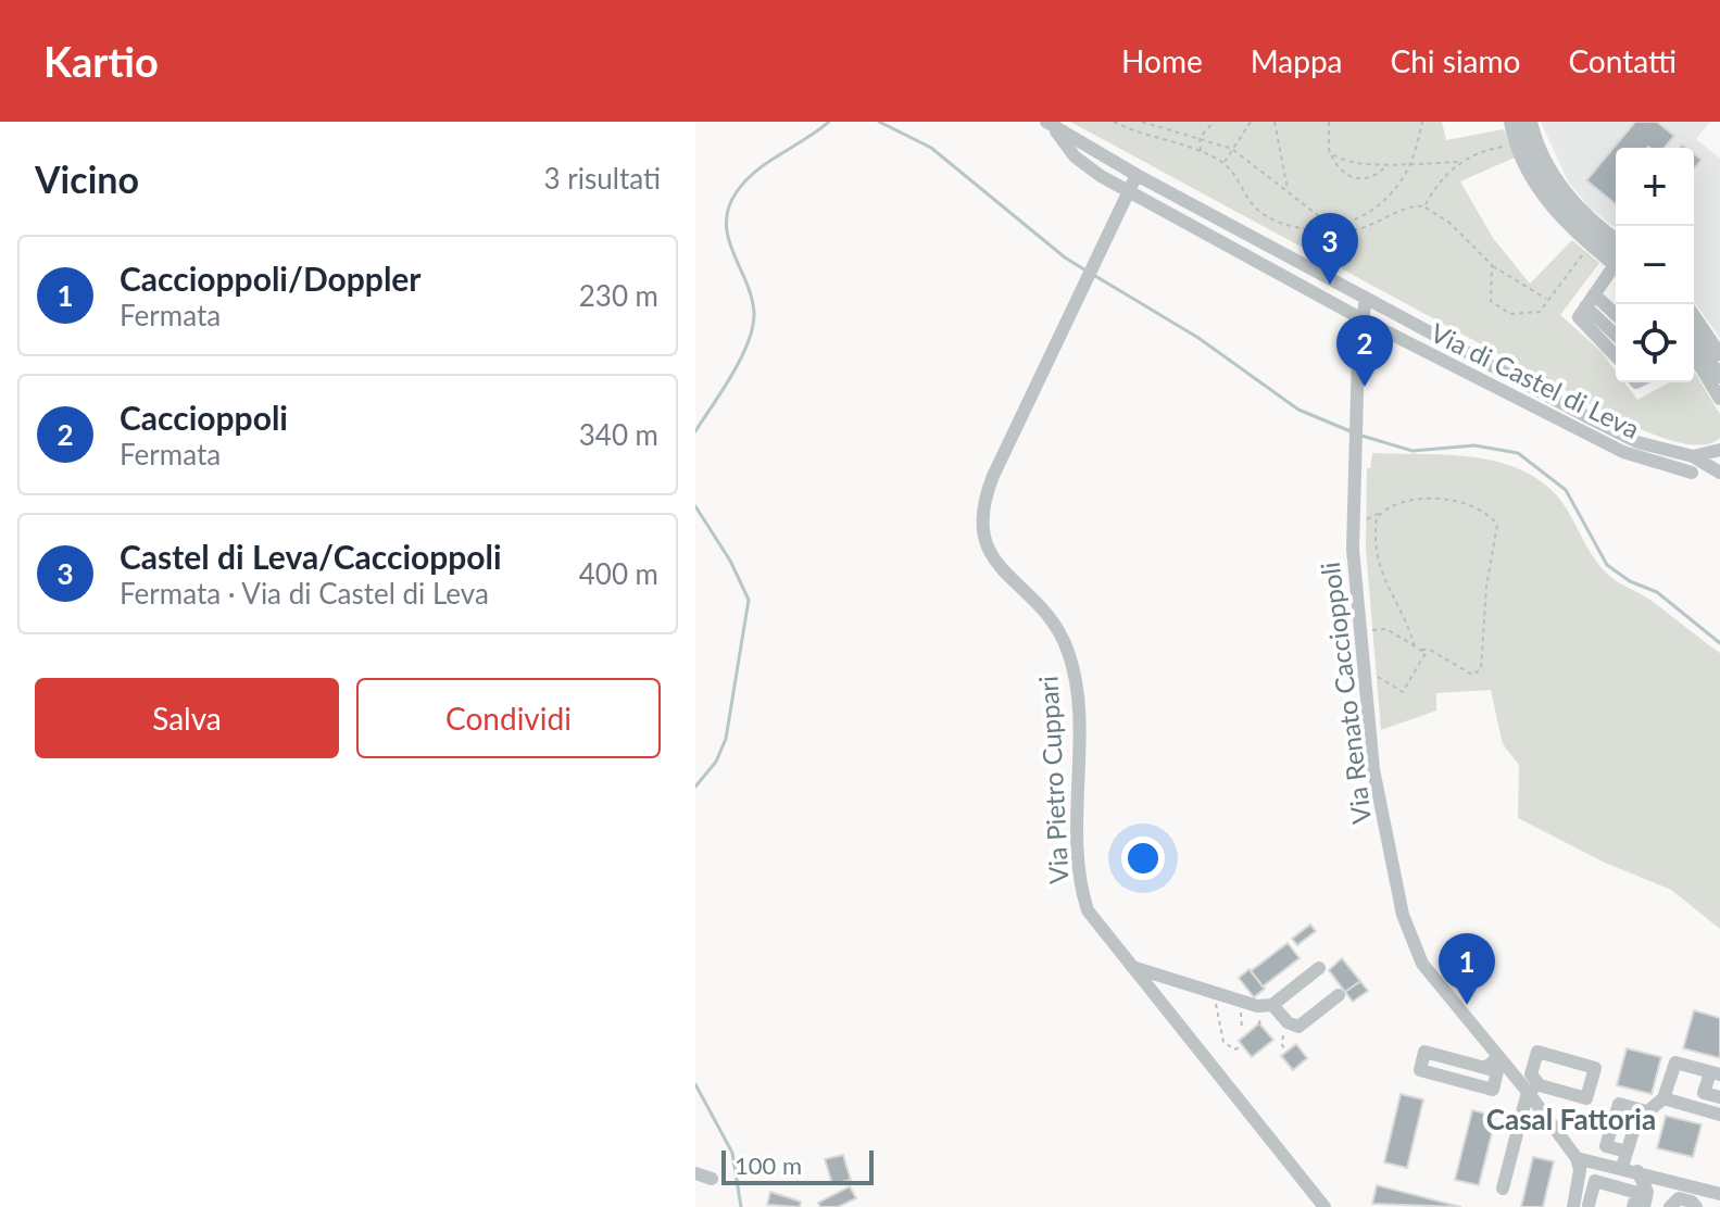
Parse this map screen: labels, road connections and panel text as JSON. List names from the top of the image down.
{
  "streets": {
    "street": ["Via di Castel di Leva", "Via Renato Caccioppoli", "Via Pietro Cuppari"]
  },
  "crossings": [
    ["Via di Castel di Leva", "Via Renato Caccioppoli"],
    ["Via di Castel di Leva", "Via Pietro Cuppari"]
  ],
  "districts": ["Casal Fattoria"],
  "scale_bar": "100 m",
  "page": {
    "header": "Kartio",
    "nav": [
      "Home",
      "Mappa",
      "Chi siamo",
      "Contatti"
    ],
    "heading": ["Vicino", "3 risultati"],
    "map_buttons": ["+", "−"],
    "pins": ["3", "2", "1"],
    "list": [
      {
        "mark": "1",
        "name": "Caccioppoli/Doppler",
        "note": "Fermata",
        "value": "230 m"
      },
      {
        "mark": "2",
        "name": "Caccioppoli",
        "note": "Fermata",
        "value": "340 m"
      },
      {
        "mark": "3",
        "name": "Castel di Leva/Caccioppoli",
        "note": "Fermata · Via di Castel di Leva",
        "value": "400 m"
      }
    ],
    "buttons": ["Salva", "Condividi"],
    "scale": "100 m"
  }
}
